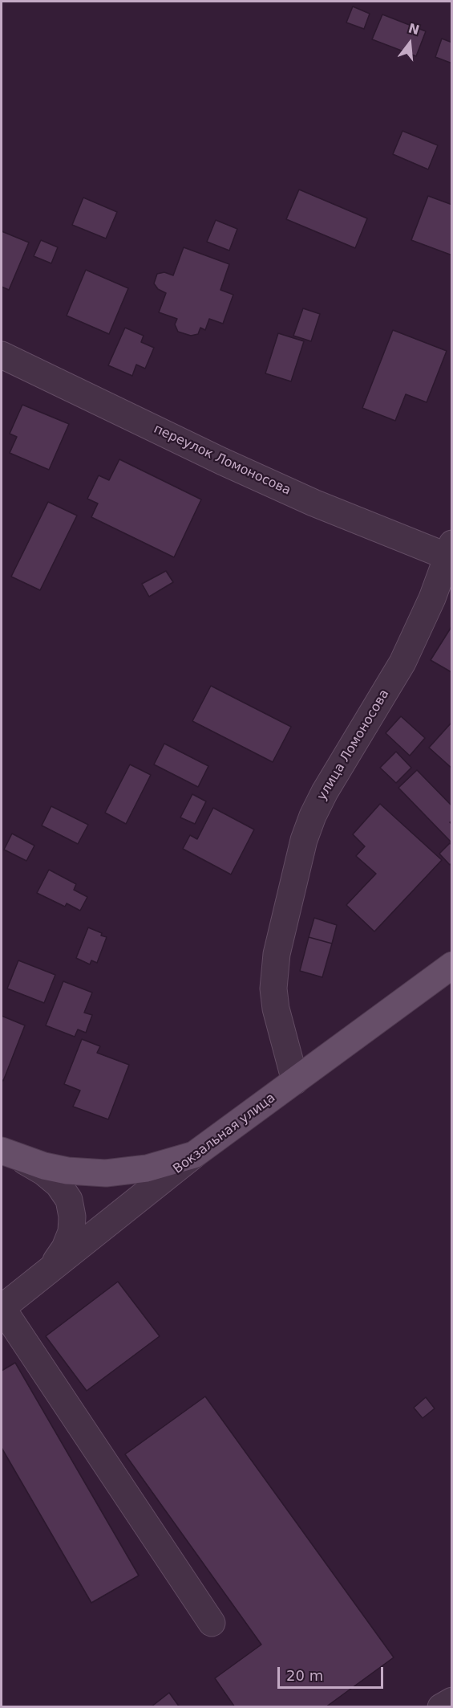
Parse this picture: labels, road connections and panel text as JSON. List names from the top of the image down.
{
  "streets": {
    "main road": ["Вокзальная улица"],
    "street": ["переулок Ломоносова", "улица Ломоносова"]
  },
  "crossings": [
    ["переулок Ломоносова", "улица Ломоносова"],
    ["улица Ломоносова", "Вокзальная улица"]
  ],
  "scale_bar": "20 m",
  "north": "top"
}
